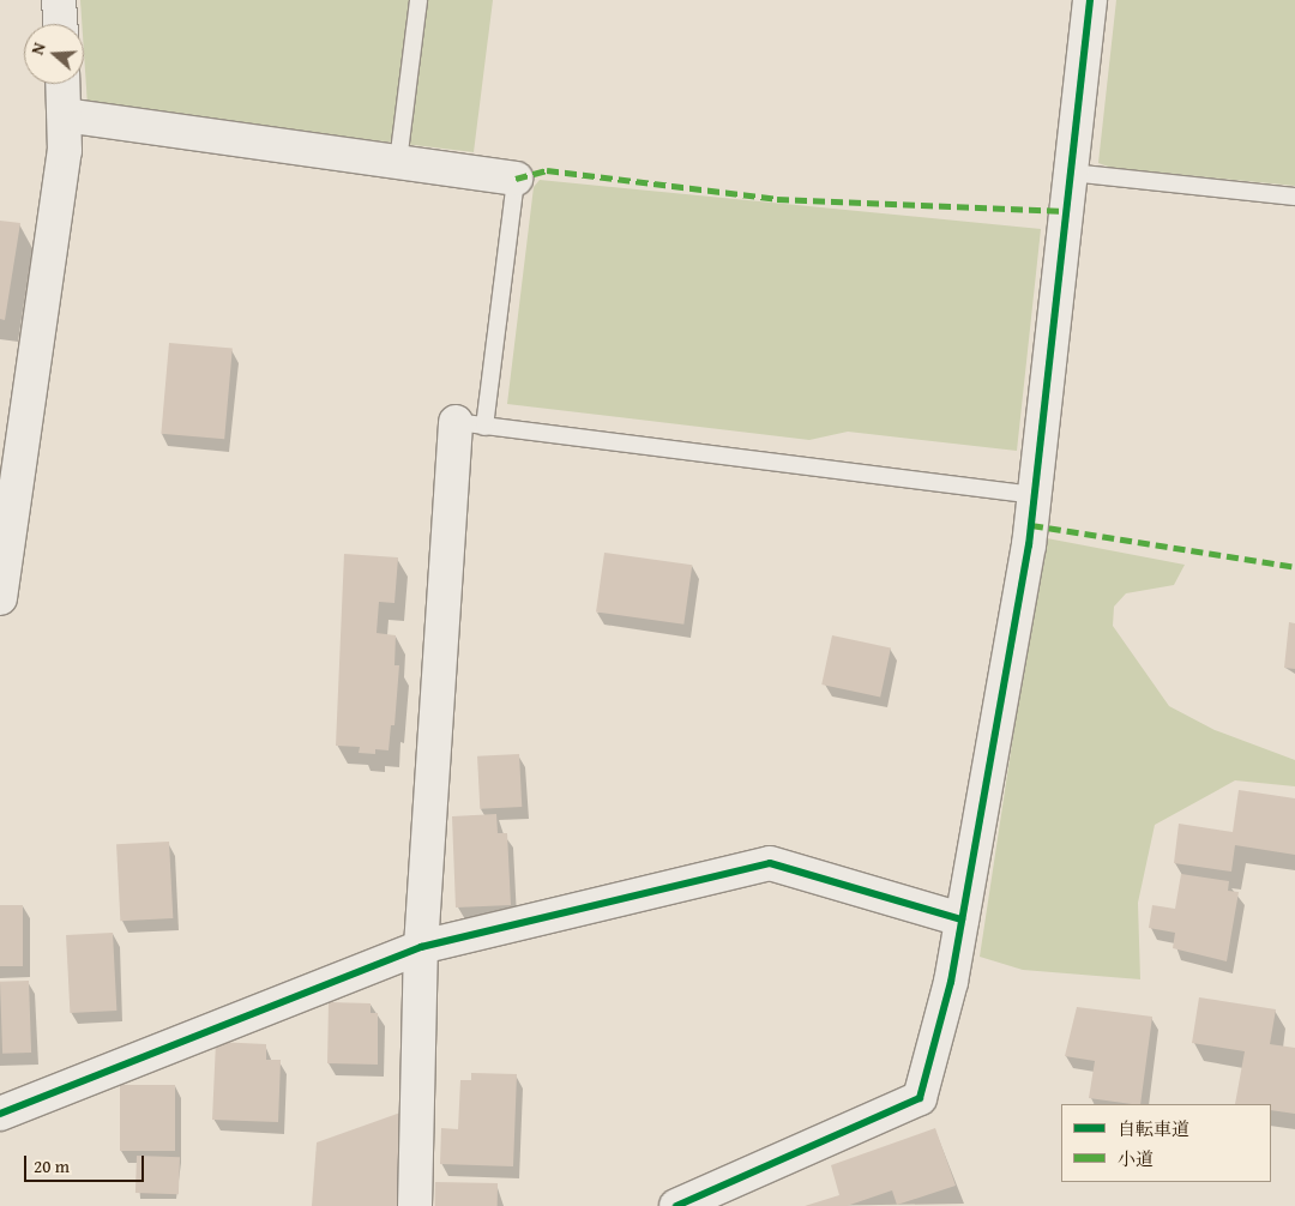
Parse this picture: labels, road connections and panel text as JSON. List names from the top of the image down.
{
  "legend": ["自転車道", "小道"],
  "scale_bar": "20 m",
  "north": "left"
}
